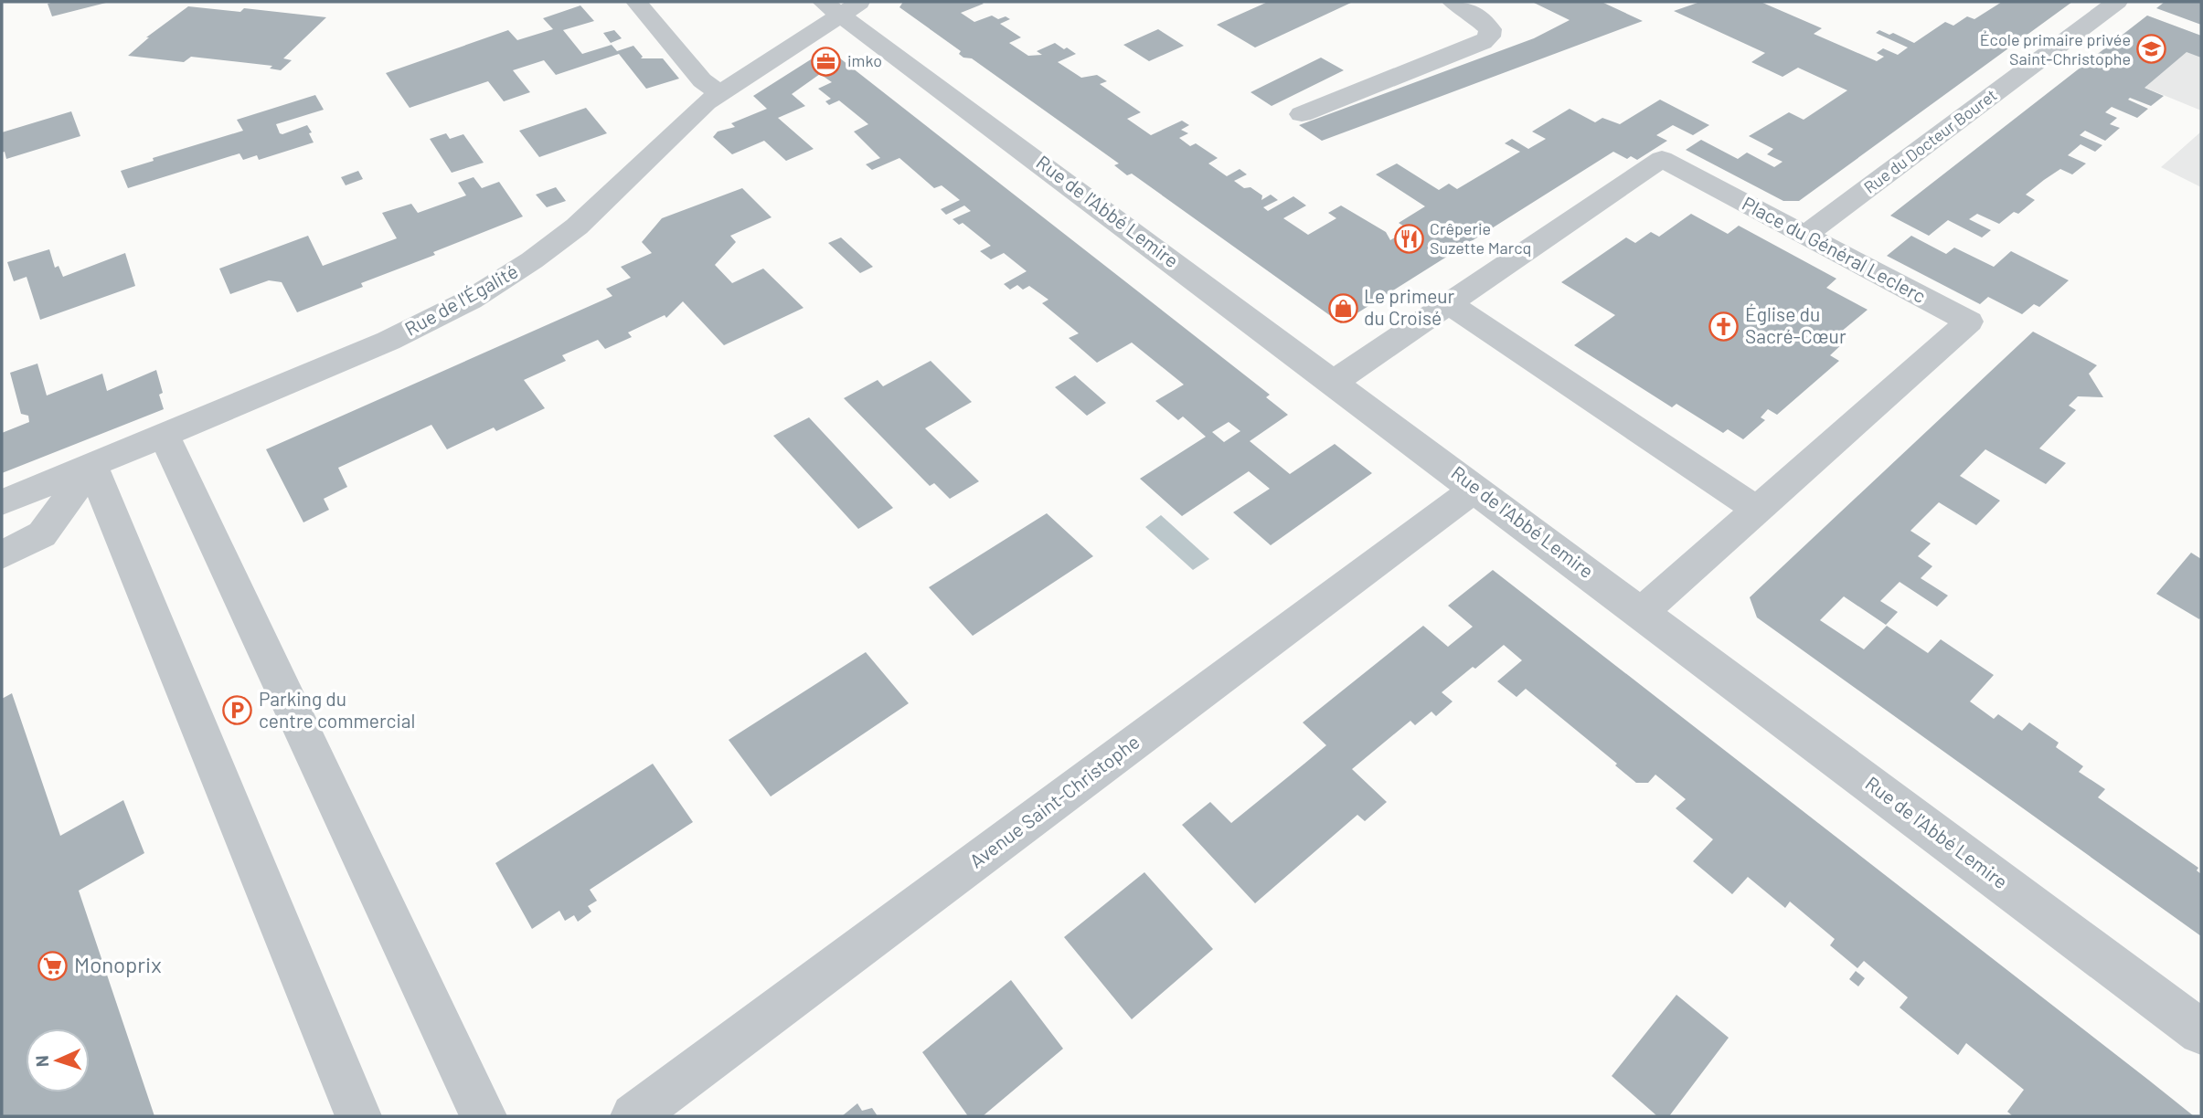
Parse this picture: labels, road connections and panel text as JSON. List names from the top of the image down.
{
  "streets": {
    "street": [
      "Rue du Docteur Bouret",
      "Rue de l'Abbé Lemire",
      "Place du Général Leclerc",
      "Rue de l'Égalité",
      "Avenue Saint-Christophe"
    ]
  },
  "crossings": [
    ["Rue du Docteur Bouret", "Place du Général Leclerc"],
    ["Rue de l'Abbé Lemire", "Place du Général Leclerc"],
    ["Rue de l'Abbé Lemire", "Rue de l'Égalité"],
    ["Rue de l'Abbé Lemire", "Avenue Saint-Christophe"]
  ],
  "places": {
    "school or university": ["École primaire privée Saint-Christophe"],
    "office": ["imko"],
    "restaurant": ["Crêperie Suzette Marcq"],
    "shop": ["Le primeur du Croisé"],
    "church": ["Église du Sacré-Cœur"],
    "parking": ["Parking du centre commercial"],
    "supermarket": ["Monoprix"]
  },
  "north": "left"
}
